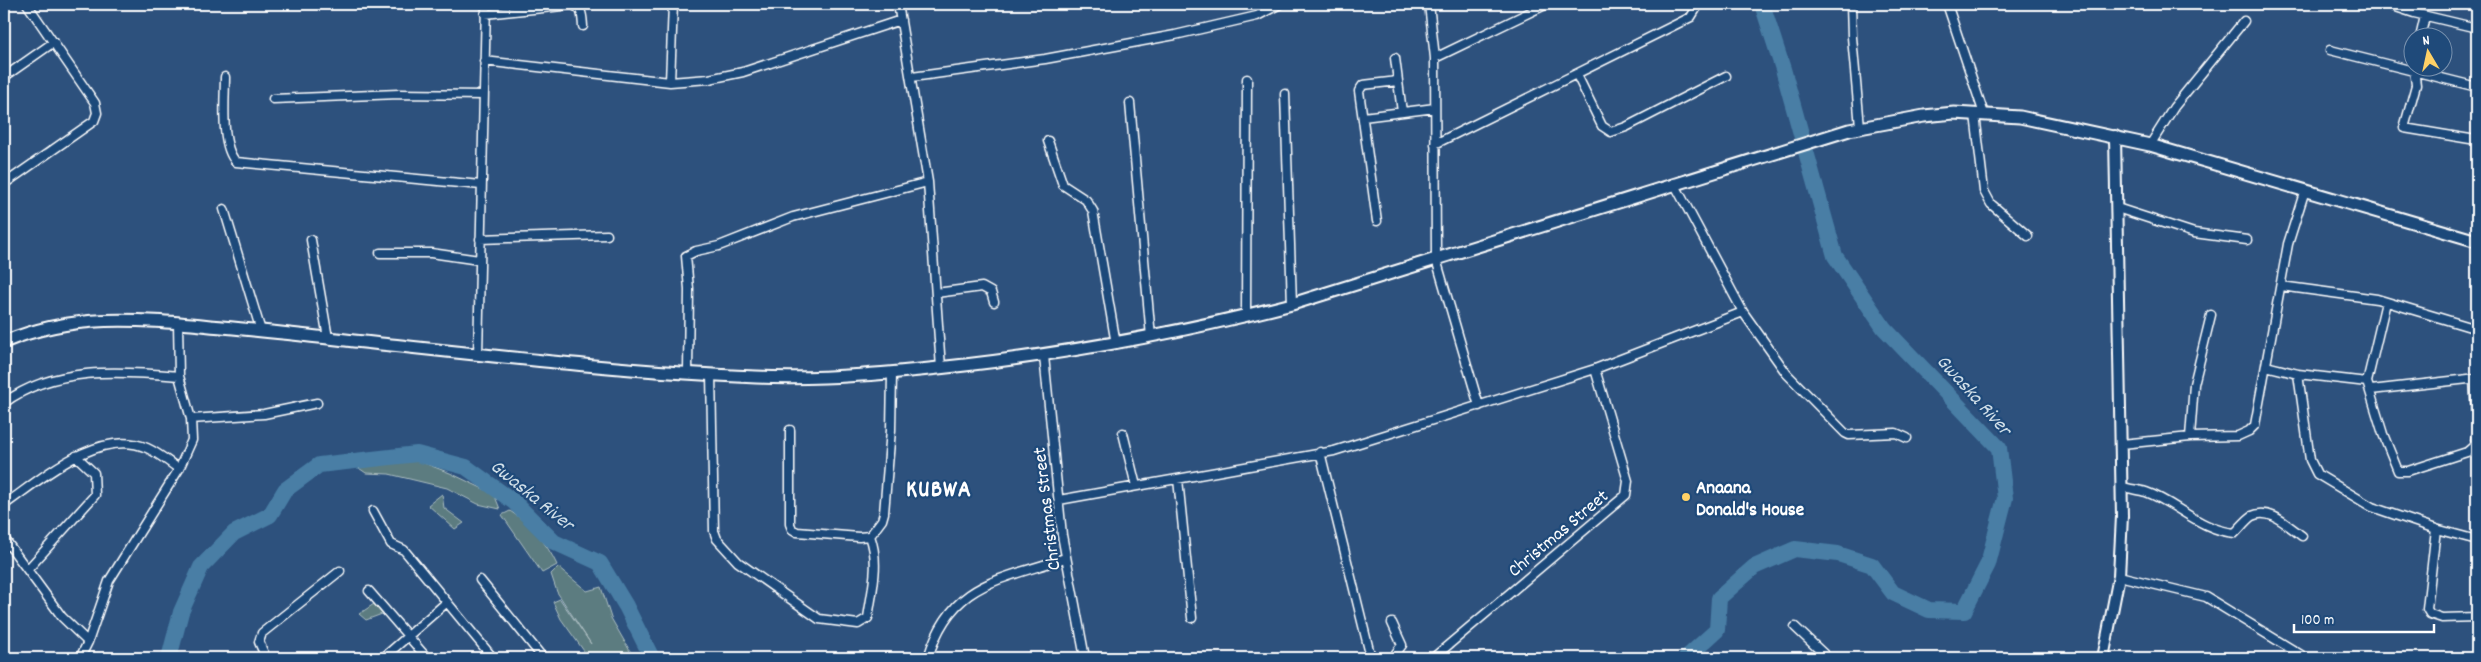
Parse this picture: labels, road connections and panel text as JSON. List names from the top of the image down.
{
  "streets": {
    "street": ["Christmas Street"]
  },
  "districts": ["KUBWA"],
  "water": ["Gwaska River"],
  "places": ["Anaana Donald's House"],
  "scale_bar": "100 m",
  "north": "top"
}
